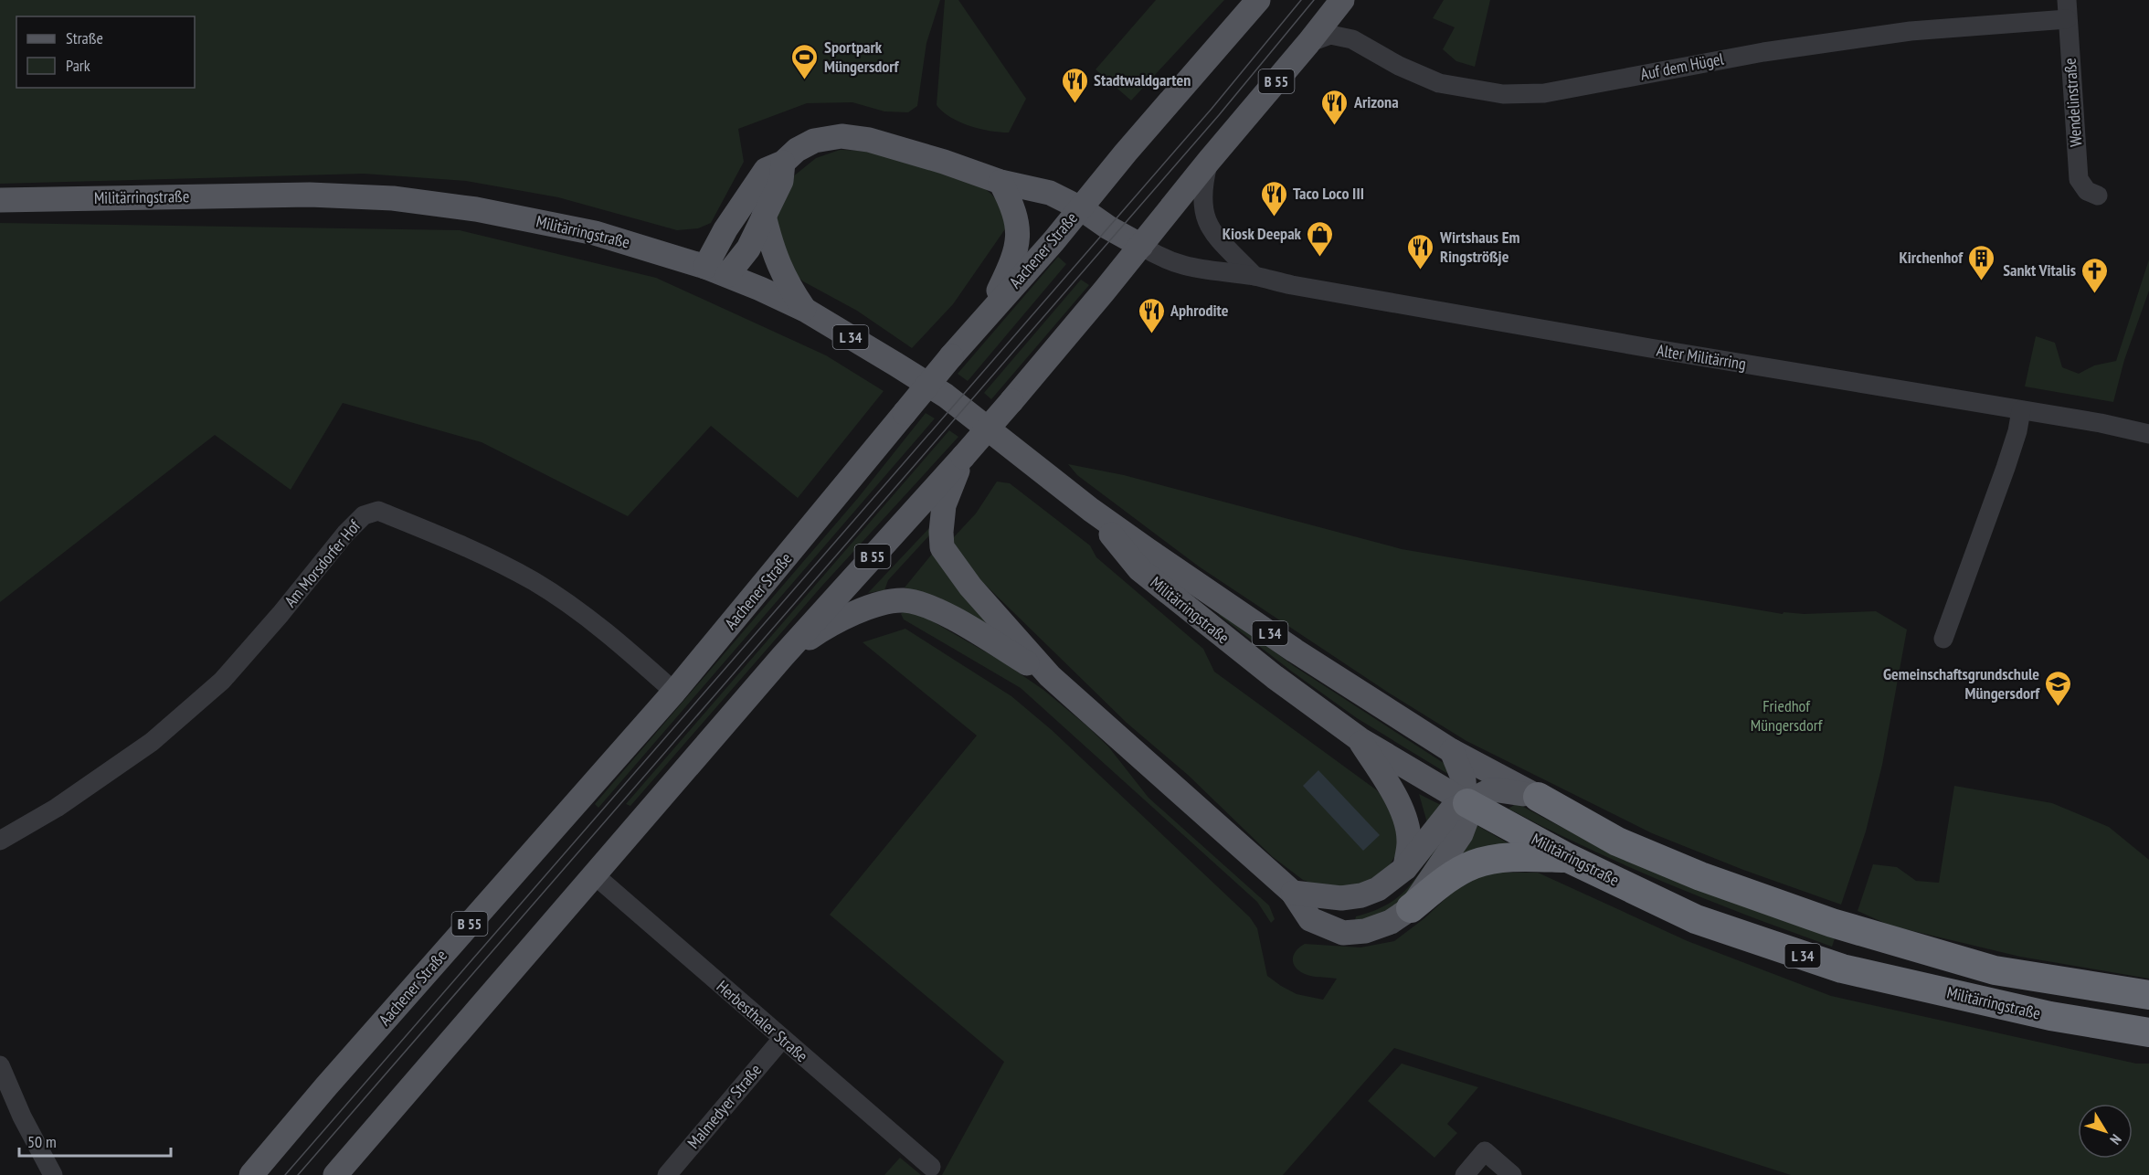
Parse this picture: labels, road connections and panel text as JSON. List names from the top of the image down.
{
  "streets": {
    "highway": ["Militärringstraße", "L 34"],
    "main road": ["B 55", "Aachener Straße"],
    "street": [
      "Auf dem Hügel",
      "Wendelinstraße",
      "Alter Militärring",
      "Am Morsdorfer Hof",
      "Herbesthaler Straße",
      "Malmedyer Straße"
    ]
  },
  "crossings": [
    ["Auf dem Hügel", "B 55"],
    ["Auf dem Hügel", "Wendelinstraße"],
    ["B 55", "Aachener Straße"],
    ["B 55", "Alter Militärring"],
    ["B 55", "Herbesthaler Straße"],
    ["Aachener Straße", "Am Morsdorfer Hof"],
    ["Herbesthaler Straße", "Malmedyer Straße"]
  ],
  "parks": ["Friedhof Müngersdorf"],
  "places": {
    "sports": ["Sportpark Müngersdorf"],
    "restaurant": [
      "Stadtwaldgarten",
      "Arizona",
      "Taco Loco III",
      "Wirtshaus Em Ringströßje",
      "Aphrodite"
    ],
    "shop": ["Kiosk Deepak"],
    "building": ["Kirchenhof"],
    "church": ["Sankt Vitalis"],
    "school or university": ["Gemeinschaftsgrundschule Müngersdorf"]
  },
  "legend": ["Straße", "Park"],
  "scale_bar": "50 m",
  "north": "bottom right"
}
